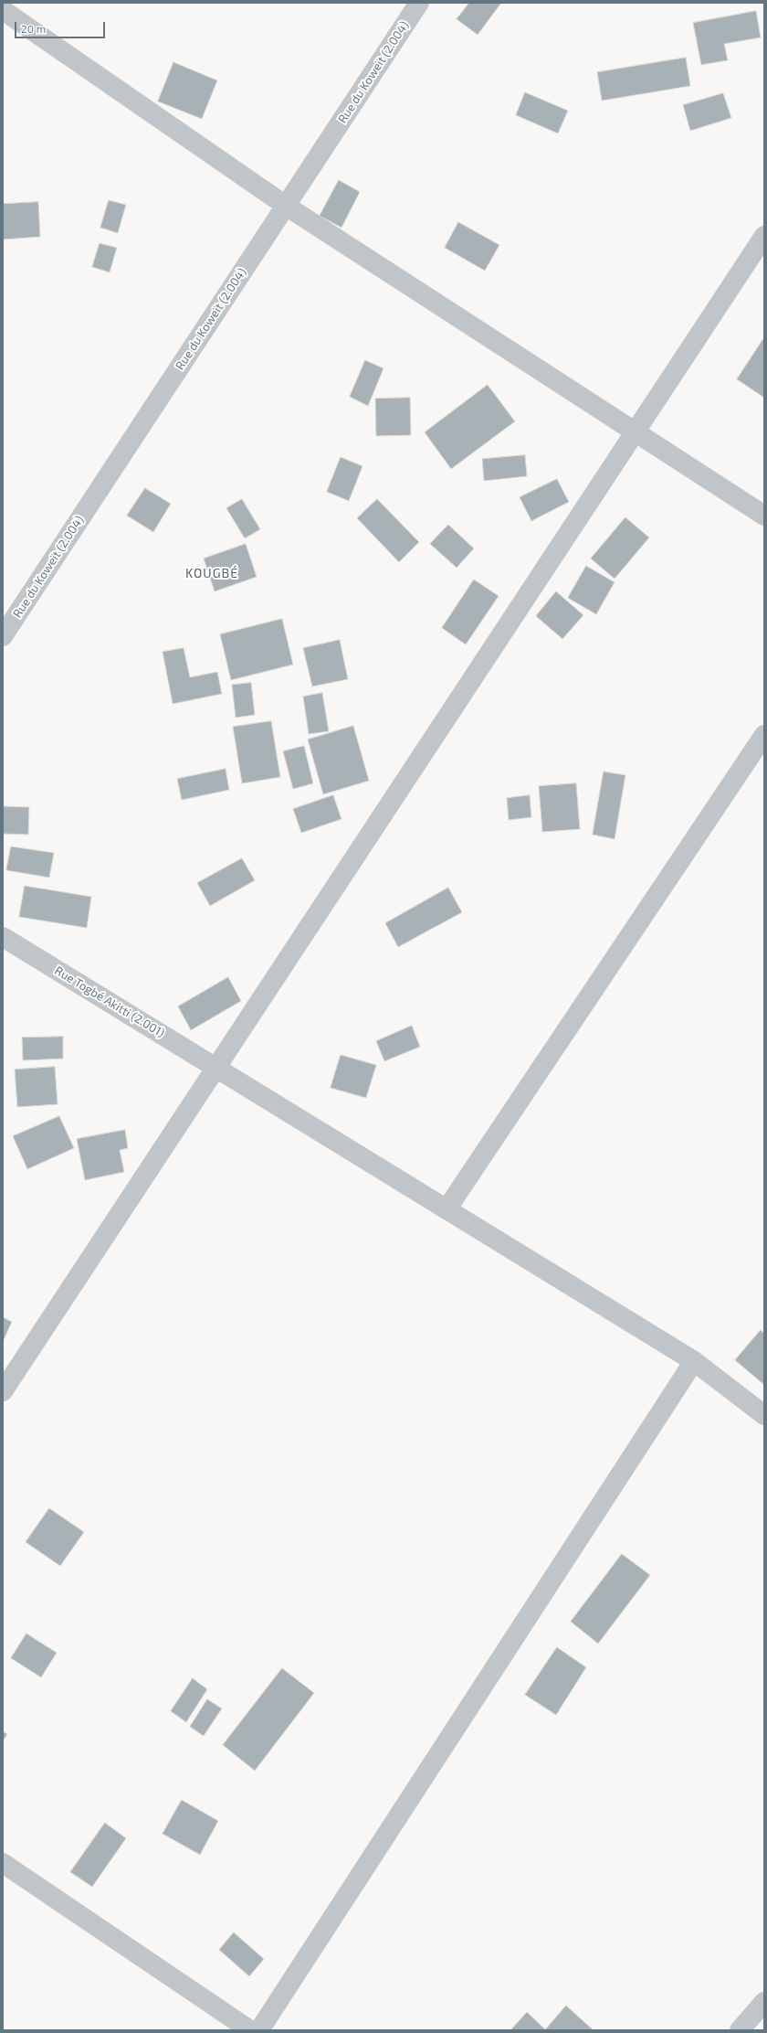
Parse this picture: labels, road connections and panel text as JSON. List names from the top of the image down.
{
  "streets": {
    "street": ["Rue du Koweït (2.004)", "Rue Togbé Akitti (2.001)"]
  },
  "districts": ["KOUGBÉ"],
  "scale_bar": "20 m"
}
